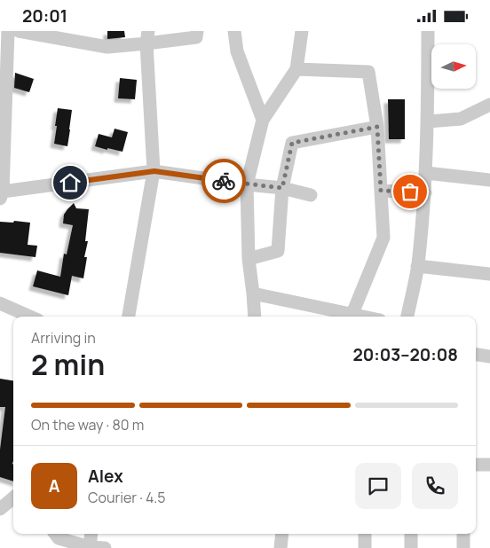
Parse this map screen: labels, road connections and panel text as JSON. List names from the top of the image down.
{
  "north": "right",
  "page": {
    "status": "20:01",
    "heading": ["2 min", "Arriving in", "20:03–20:08"],
    "panel": ["Alex", "Courier · 4.5"],
    "bar": "On the way · 80 m",
    "round": "A"
  }
}
